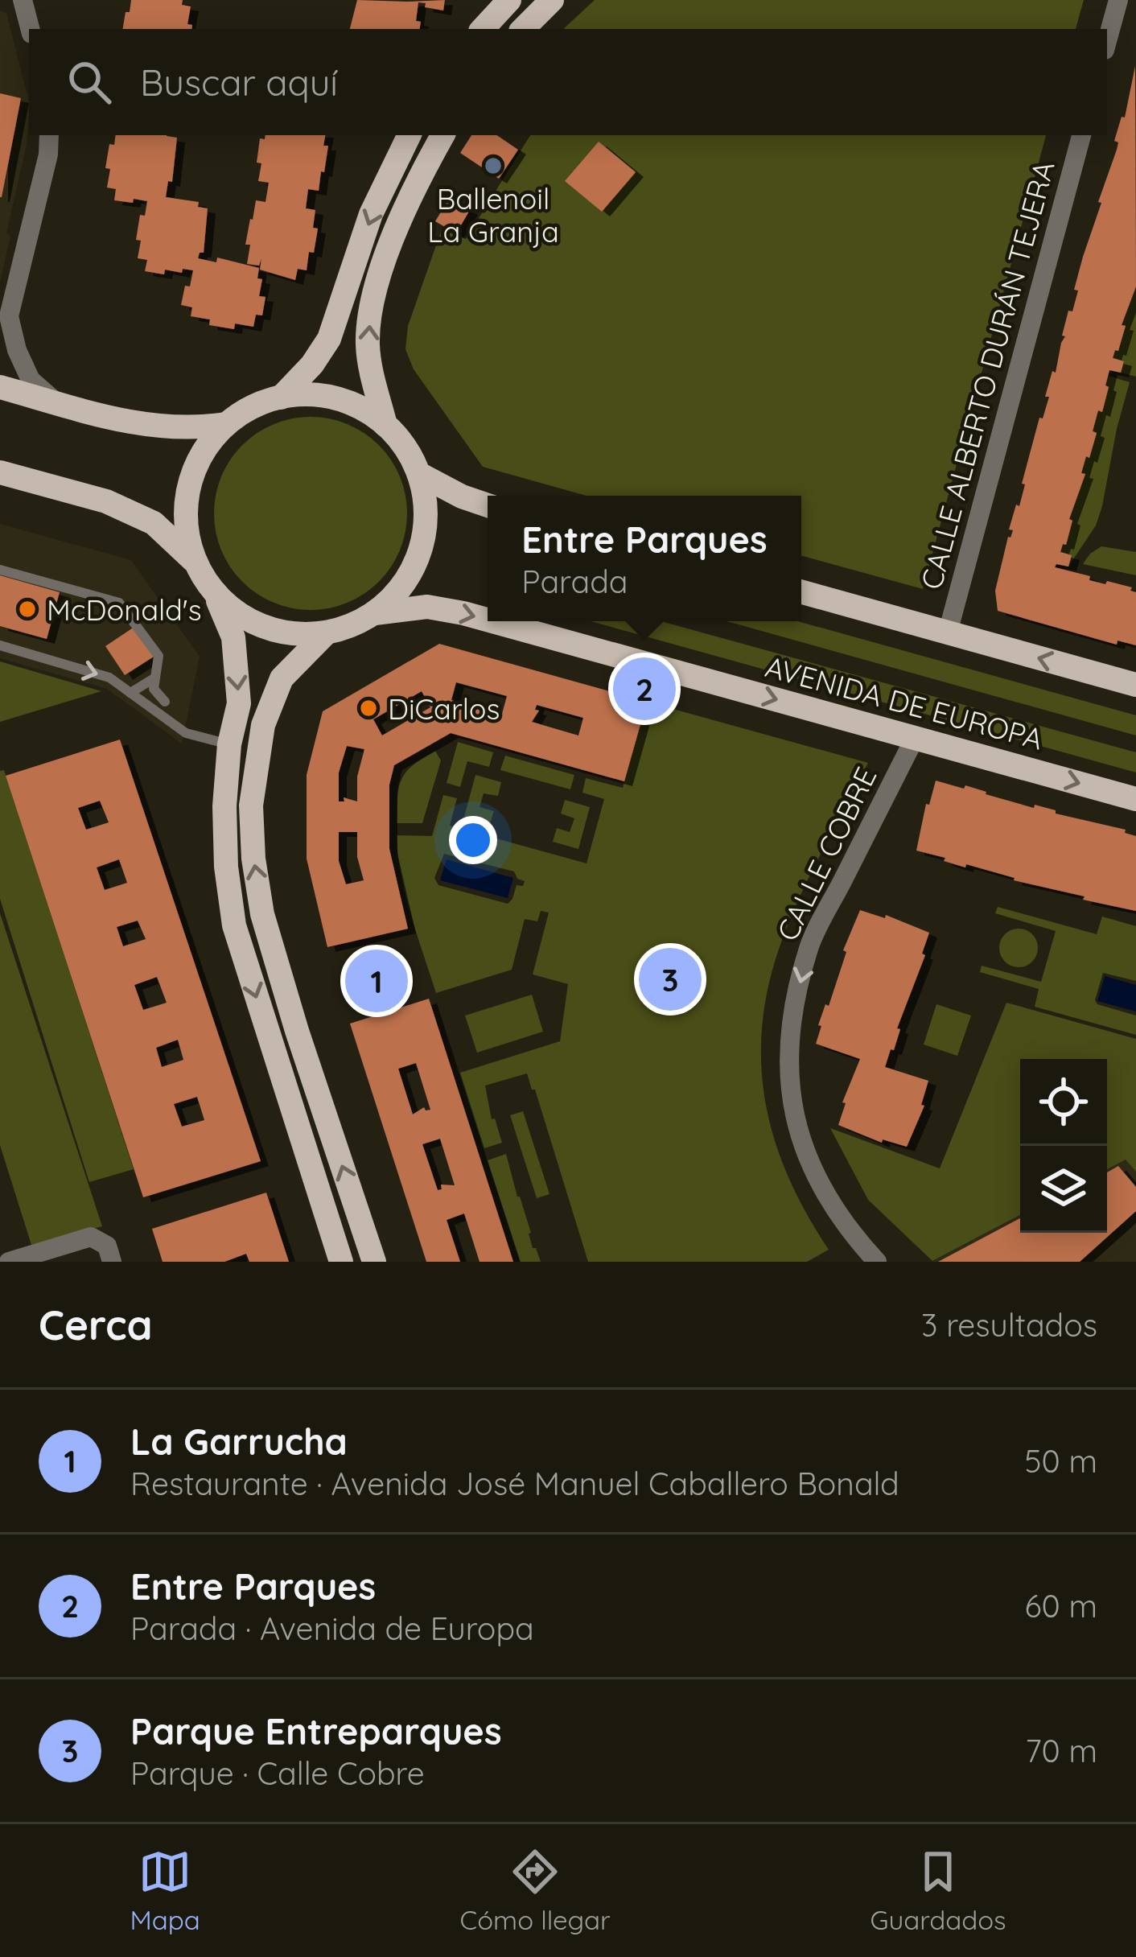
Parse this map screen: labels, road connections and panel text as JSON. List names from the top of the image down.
{
  "streets": {
    "main road": ["AVENIDA DE EUROPA"],
    "street": ["CALLE ALBERTO DURÁN TEJERA", "CALLE COBRE"]
  },
  "crossings": [
    ["AVENIDA DE EUROPA", "CALLE COBRE"]
  ],
  "one_way": ["CALLE COBRE"],
  "places": ["Ballenoil La Granja", "McDonald's", "DiCarlos"],
  "page": {
    "search": "Buscar aquí",
    "popup": ["Entre Parques", "Parada"],
    "pins": ["2", "3", "1"],
    "heading": ["Cerca", "3 resultados"],
    "list": [
      {
        "mark": "1",
        "name": "La Garrucha",
        "note": "Restaurante · Avenida José Manuel Caballero Bonald",
        "value": "50 m"
      },
      {
        "mark": "2",
        "name": "Entre Parques",
        "note": "Parada · Avenida de Europa",
        "value": "60 m"
      },
      {
        "mark": "3",
        "name": "Parque Entreparques",
        "note": "Parque · Calle Cobre",
        "value": "70 m"
      }
    ],
    "nav": ["Mapa", "Cómo llegar", "Guardados"]
  }
}
